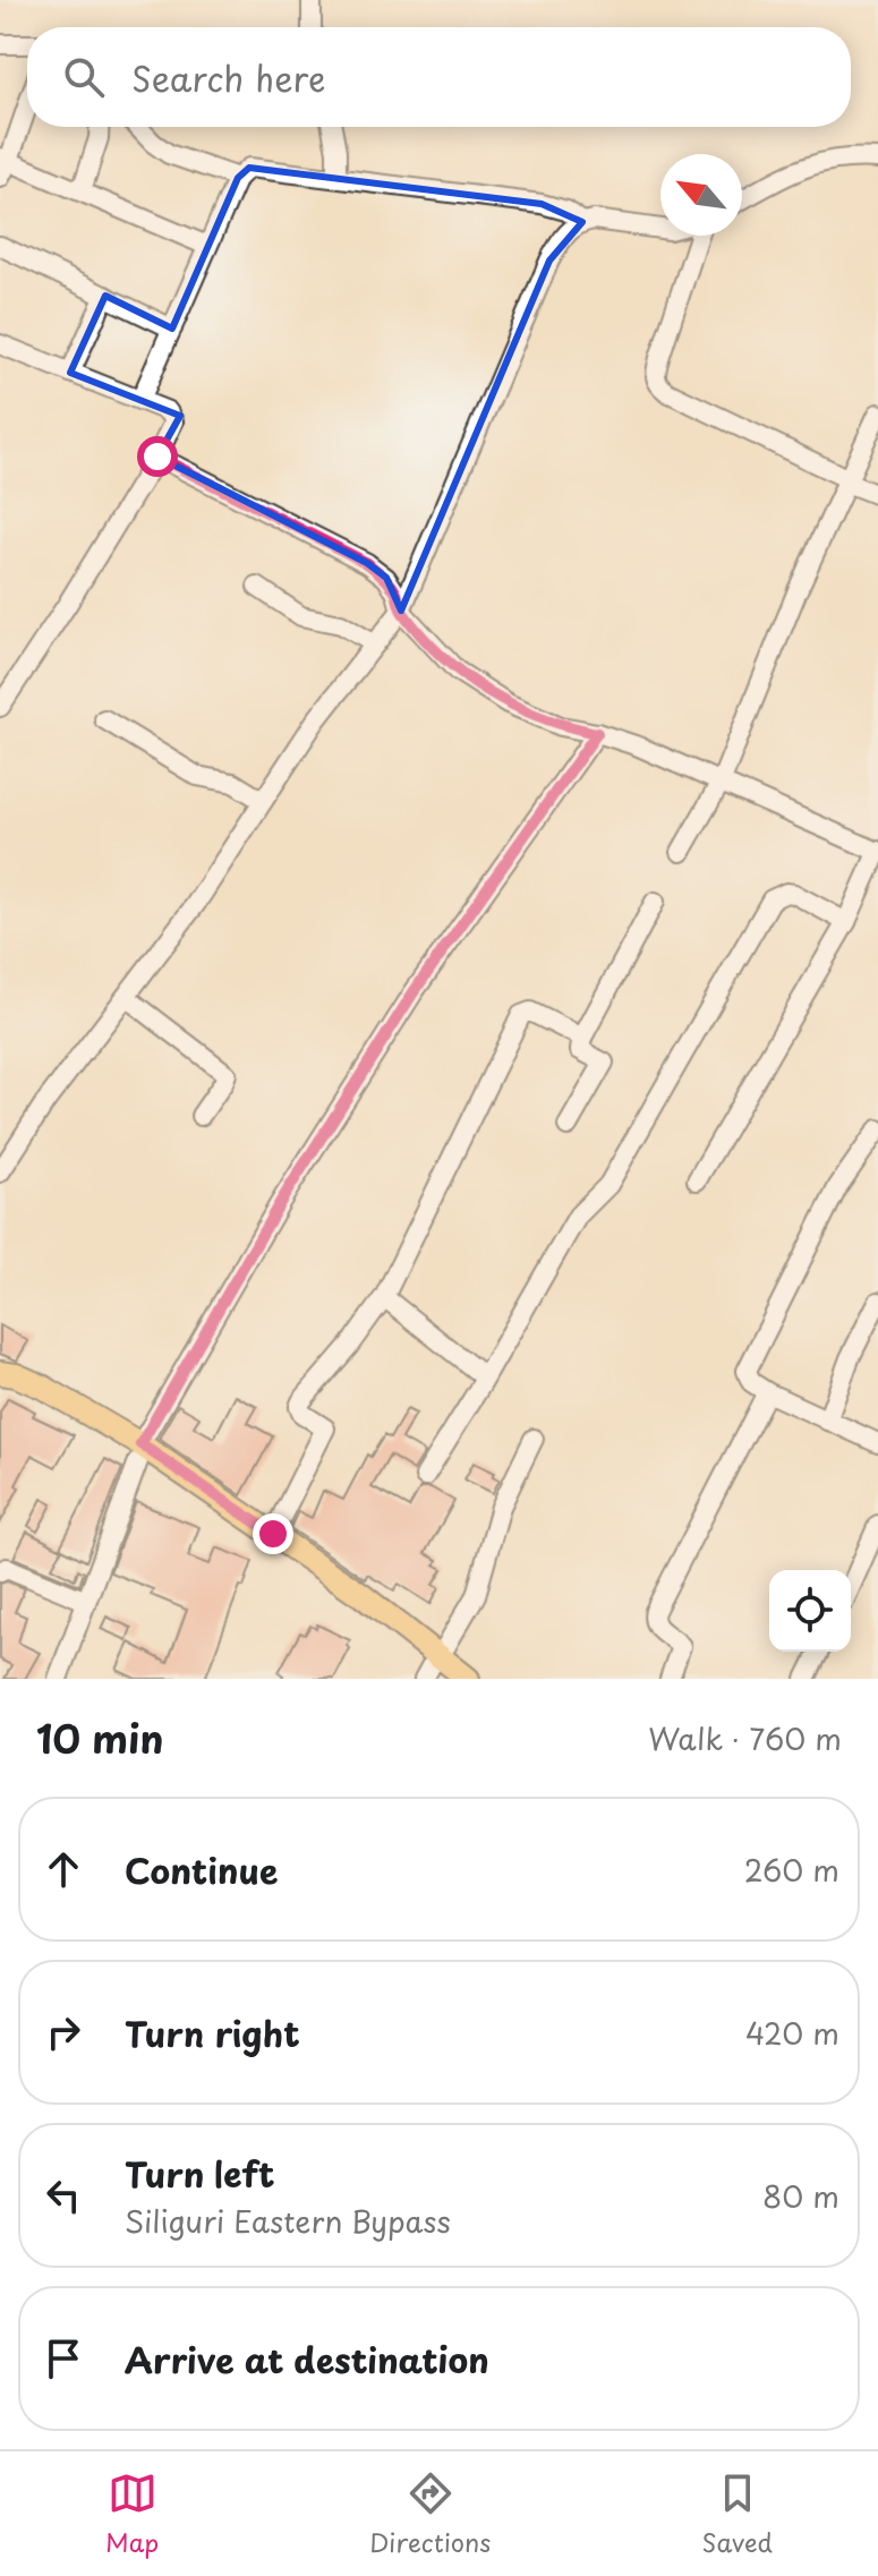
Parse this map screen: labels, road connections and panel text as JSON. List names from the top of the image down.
{
  "north": "top left",
  "page": {
    "search": "Search here",
    "heading": ["10 min", "Walk · 760 m"],
    "list": [
      ["Continue", "260 m"],
      ["Turn right", "420 m"],
      ["Turn left", "Siliguri Eastern Bypass", "80 m"],
      "Arrive at destination"
    ],
    "nav": ["Map", "Directions", "Saved"]
  }
}
